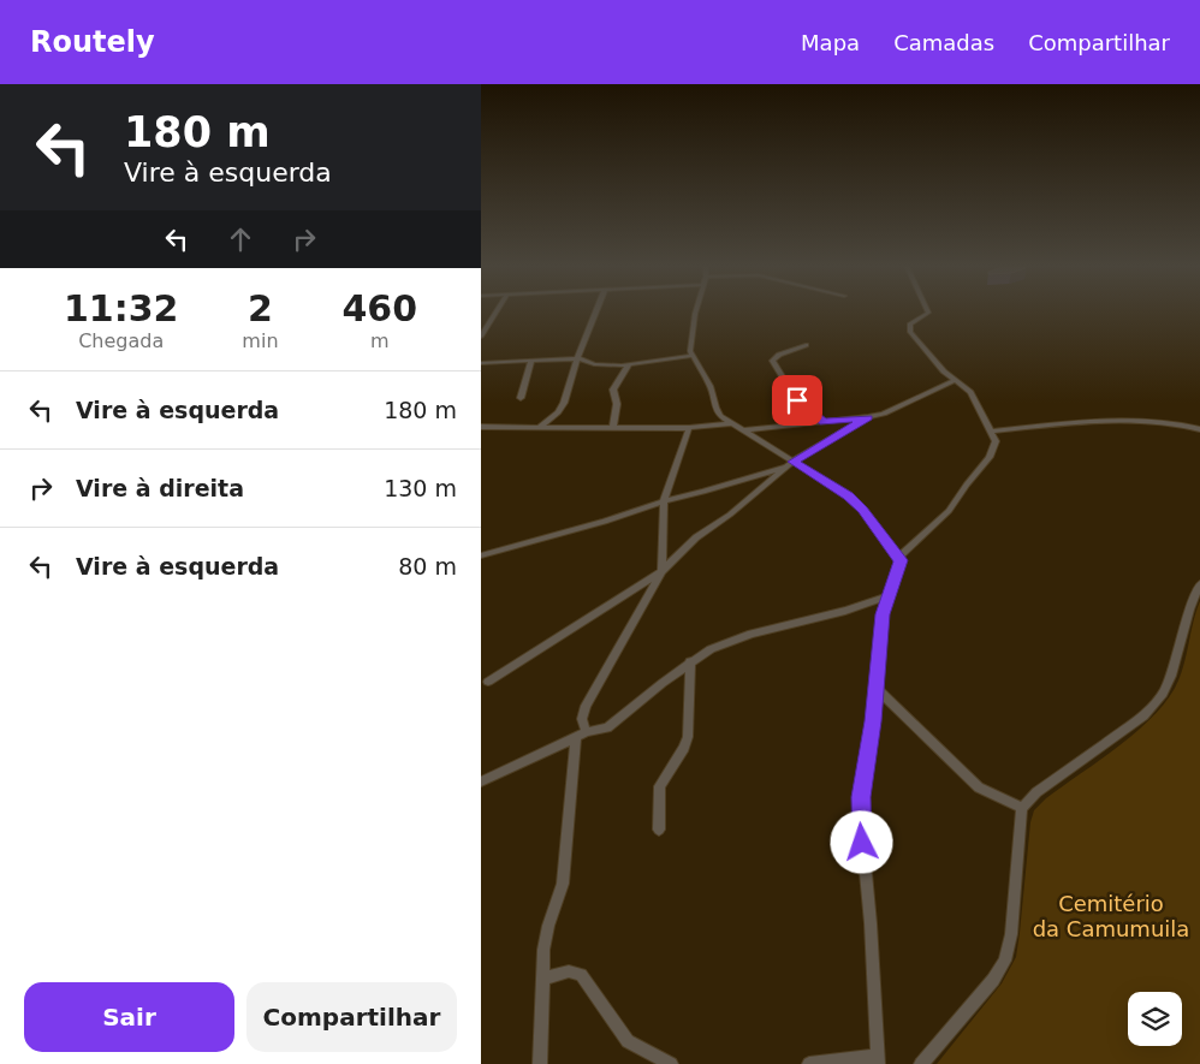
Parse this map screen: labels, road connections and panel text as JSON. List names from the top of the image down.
{
  "parks": ["Cemitério da Camumuila"],
  "page": {
    "header": "Routely",
    "nav": ["Mapa", "Camadas", "Compartilhar"],
    "turn": ["180 m", "Vire à esquerda"],
    "eta": [
      "11:32",
      "Chegada",
      "2",
      "min",
      "460",
      "m"
    ],
    "list": [
      {
        "name": "Vire à esquerda",
        "value": "180 m"
      },
      {
        "name": "Vire à direita",
        "value": "130 m"
      },
      {
        "name": "Vire à esquerda",
        "value": "80 m"
      }
    ],
    "buttons": ["Sair", "Compartilhar"]
  }
}
